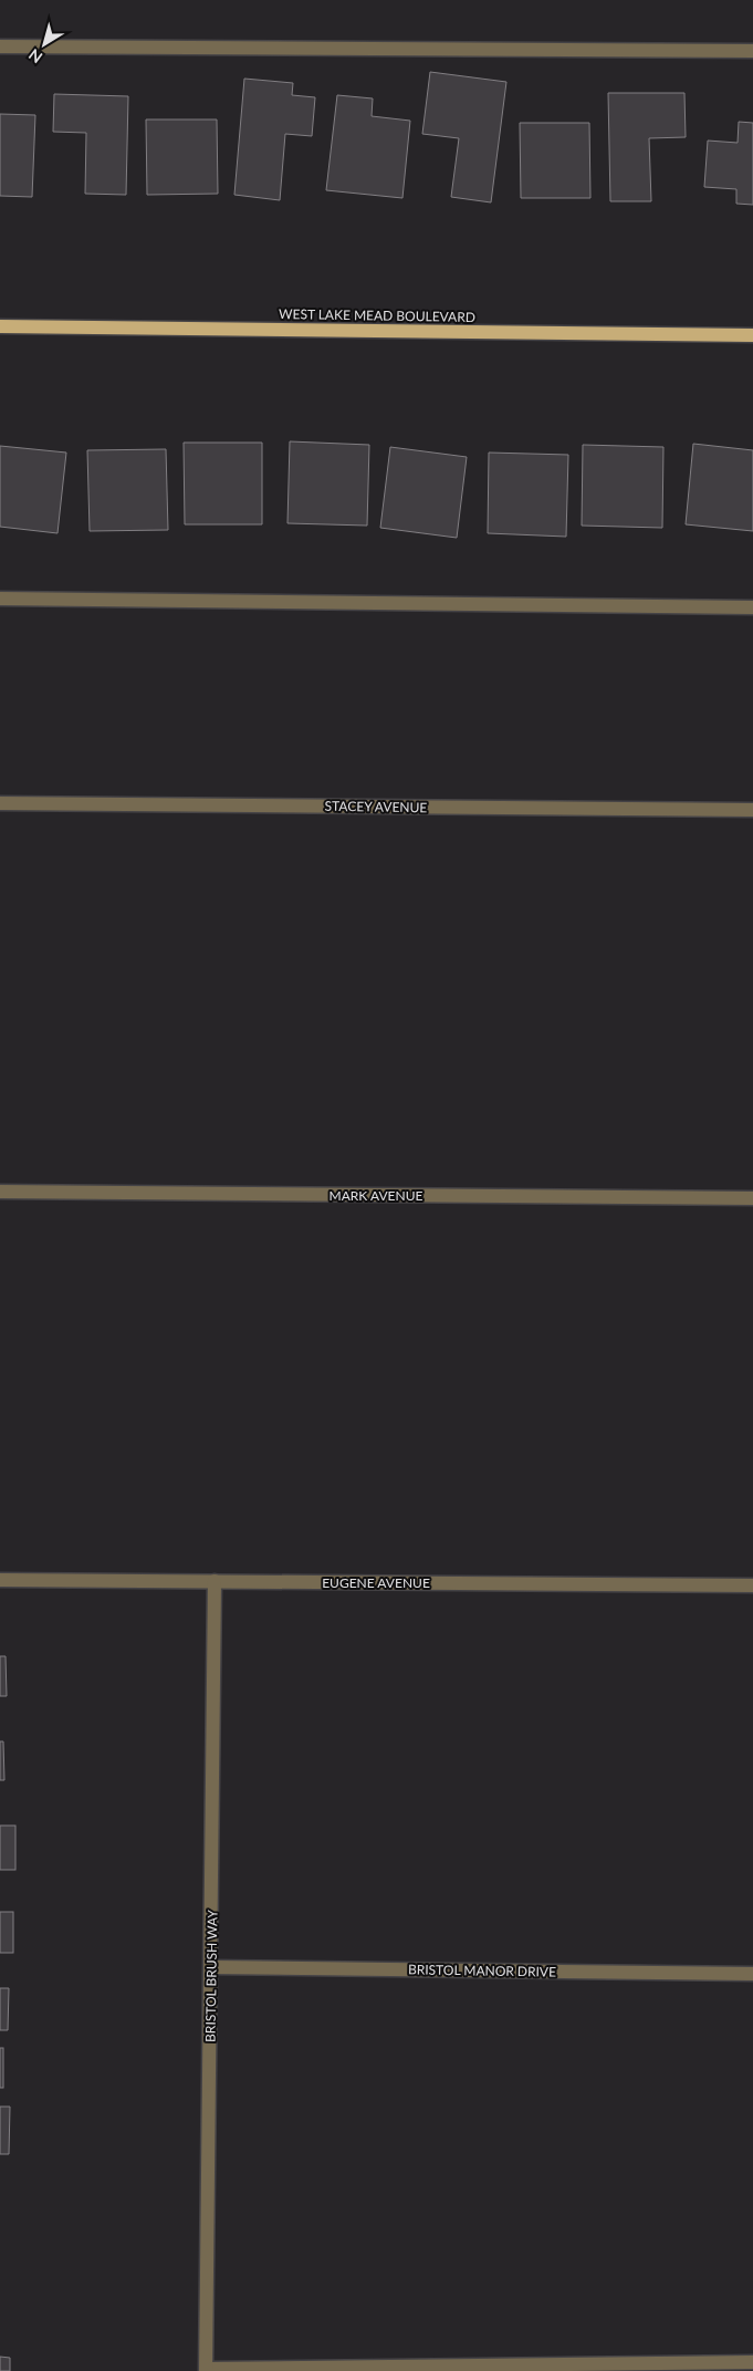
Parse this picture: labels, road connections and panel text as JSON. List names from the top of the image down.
{
  "streets": {
    "main road": ["WEST LAKE MEAD BOULEVARD"],
    "street": [
      "STACEY AVENUE",
      "MARK AVENUE",
      "EUGENE AVENUE",
      "BRISTOL MANOR DRIVE",
      "BRISTOL BRUSH WAY"
    ]
  },
  "crossings": [
    ["EUGENE AVENUE", "BRISTOL BRUSH WAY"],
    ["BRISTOL MANOR DRIVE", "BRISTOL BRUSH WAY"]
  ],
  "north": "bottom left"
}
